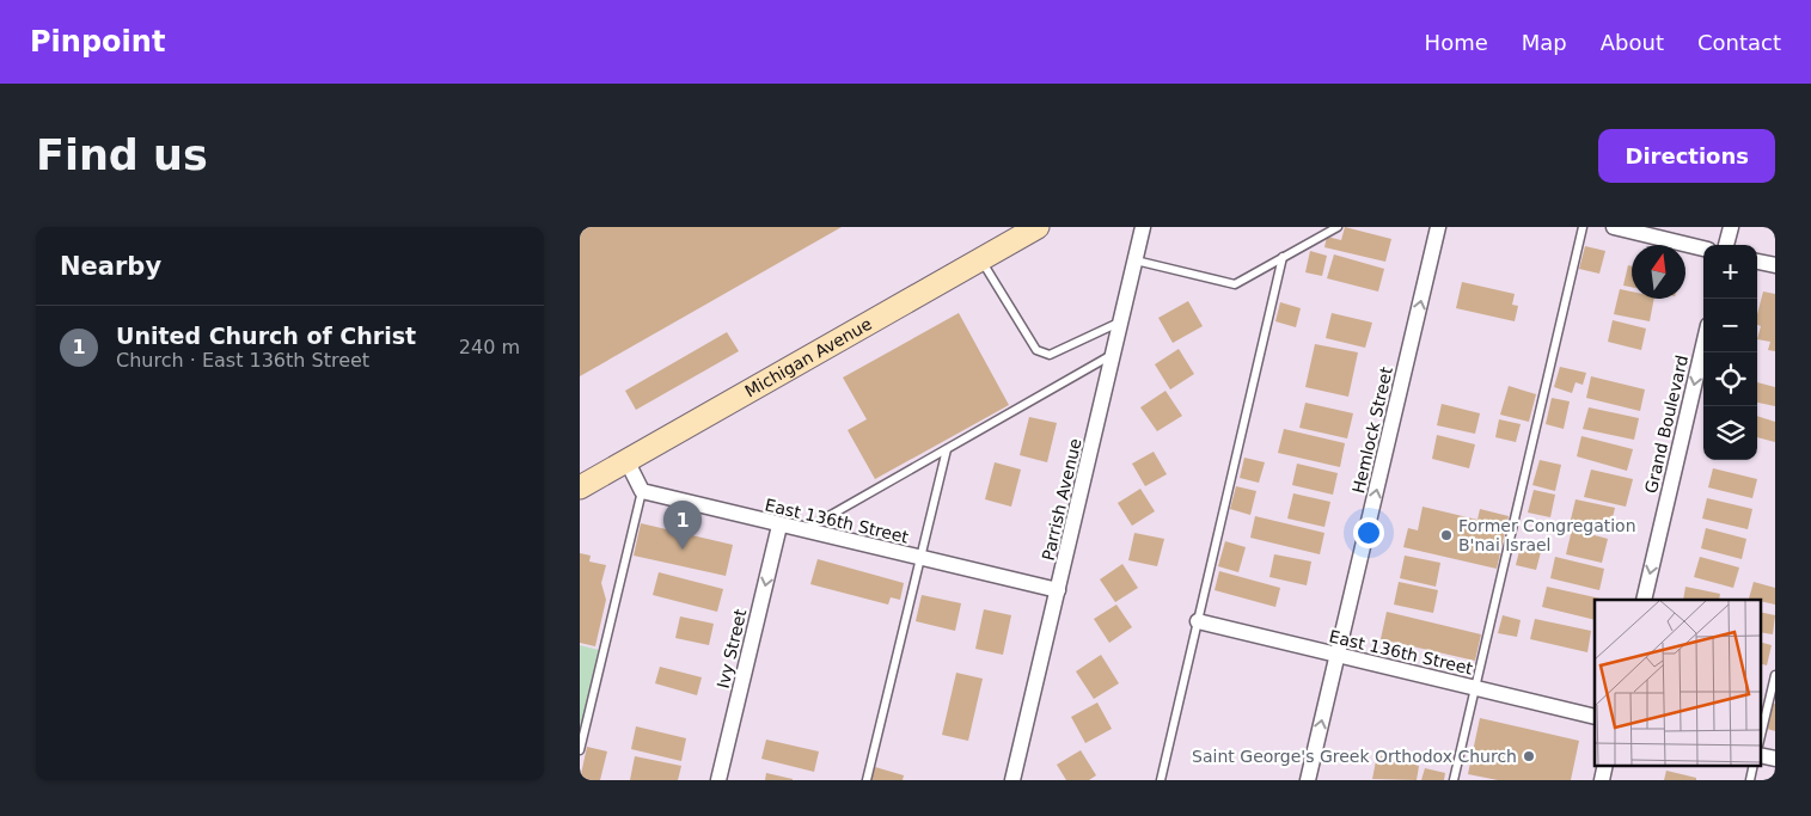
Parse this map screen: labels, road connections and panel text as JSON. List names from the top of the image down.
{
  "streets": {
    "main road": ["Michigan Avenue"],
    "street": [
      "Grand Boulevard",
      "Hemlock Street",
      "Parrish Avenue",
      "East 136th Street",
      "Ivy Street"
    ]
  },
  "crossings": [
    ["Hemlock Street", "East 136th Street"],
    ["Parrish Avenue", "East 136th Street"],
    ["East 136th Street", "Ivy Street"]
  ],
  "one_way": ["Grand Boulevard", "Hemlock Street", "Ivy Street"],
  "places": ["Former Congregation B'nai Israel", "Saint George's Greek Orthodox Church"],
  "north": "top",
  "page": {
    "header": "Pinpoint",
    "nav": [
      "Home",
      "Map",
      "About",
      "Contact"
    ],
    "buttons": "Directions",
    "title": "Find us",
    "heading": "Nearby",
    "map_buttons": ["+", "−"],
    "list": [
      {
        "mark": "1",
        "name": "United Church of Christ",
        "note": "Church · East 136th Street",
        "value": "240 m"
      }
    ],
    "pins": "1"
  }
}
